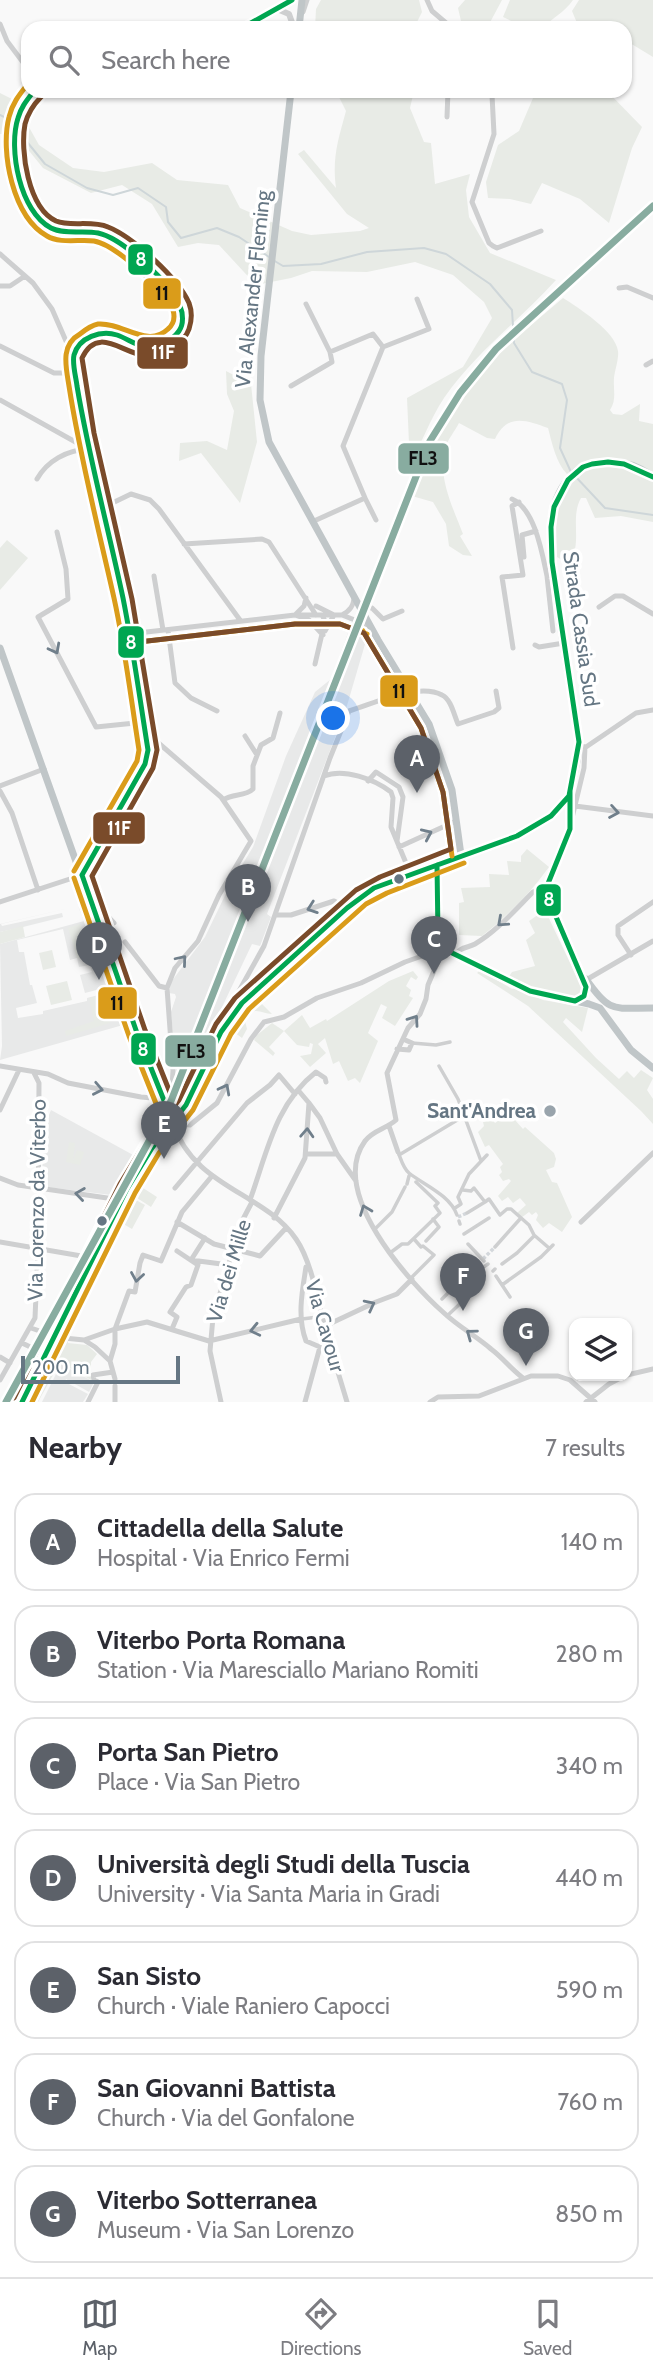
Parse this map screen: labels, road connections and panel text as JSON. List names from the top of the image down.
{
  "streets": {
    "main road": ["Via Alexander Fleming", "Strada Cassia Sud"],
    "street": ["Via Lorenzo da Viterbo", "Via dei Mille", "Via Cavour"]
  },
  "crossings": [
    ["Via dei Mille", "Via Cavour"]
  ],
  "places": ["Sant'Andrea"],
  "lines": [
    "transit line 8",
    "transit line 11",
    "transit line 11F",
    "transit line FL3"
  ],
  "scale_bar": "200 m",
  "page": {
    "search": "Search here",
    "pins": [
      "A",
      "B",
      "C",
      "D",
      "E",
      "F",
      "G"
    ],
    "scale": "200 m",
    "heading": ["Nearby", "7 results"],
    "list": [
      {
        "mark": "A",
        "name": "Cittadella della Salute",
        "note": "Hospital · Via Enrico Fermi",
        "value": "140 m"
      },
      {
        "mark": "B",
        "name": "Viterbo Porta Romana",
        "note": "Station · Via Maresciallo Mariano Romiti",
        "value": "280 m"
      },
      {
        "mark": "C",
        "name": "Porta San Pietro",
        "note": "Place · Via San Pietro",
        "value": "340 m"
      },
      {
        "mark": "D",
        "name": "Università degli Studi della Tuscia",
        "note": "University · Via Santa Maria in Gradi",
        "value": "440 m"
      },
      {
        "mark": "E",
        "name": "San Sisto",
        "note": "Church · Viale Raniero Capocci",
        "value": "590 m"
      },
      {
        "mark": "F",
        "name": "San Giovanni Battista",
        "note": "Church · Via del Gonfalone",
        "value": "760 m"
      },
      {
        "mark": "G",
        "name": "Viterbo Sotterranea",
        "note": "Museum · Via San Lorenzo",
        "value": "850 m"
      }
    ],
    "nav": ["Map", "Directions", "Saved"]
  }
}
